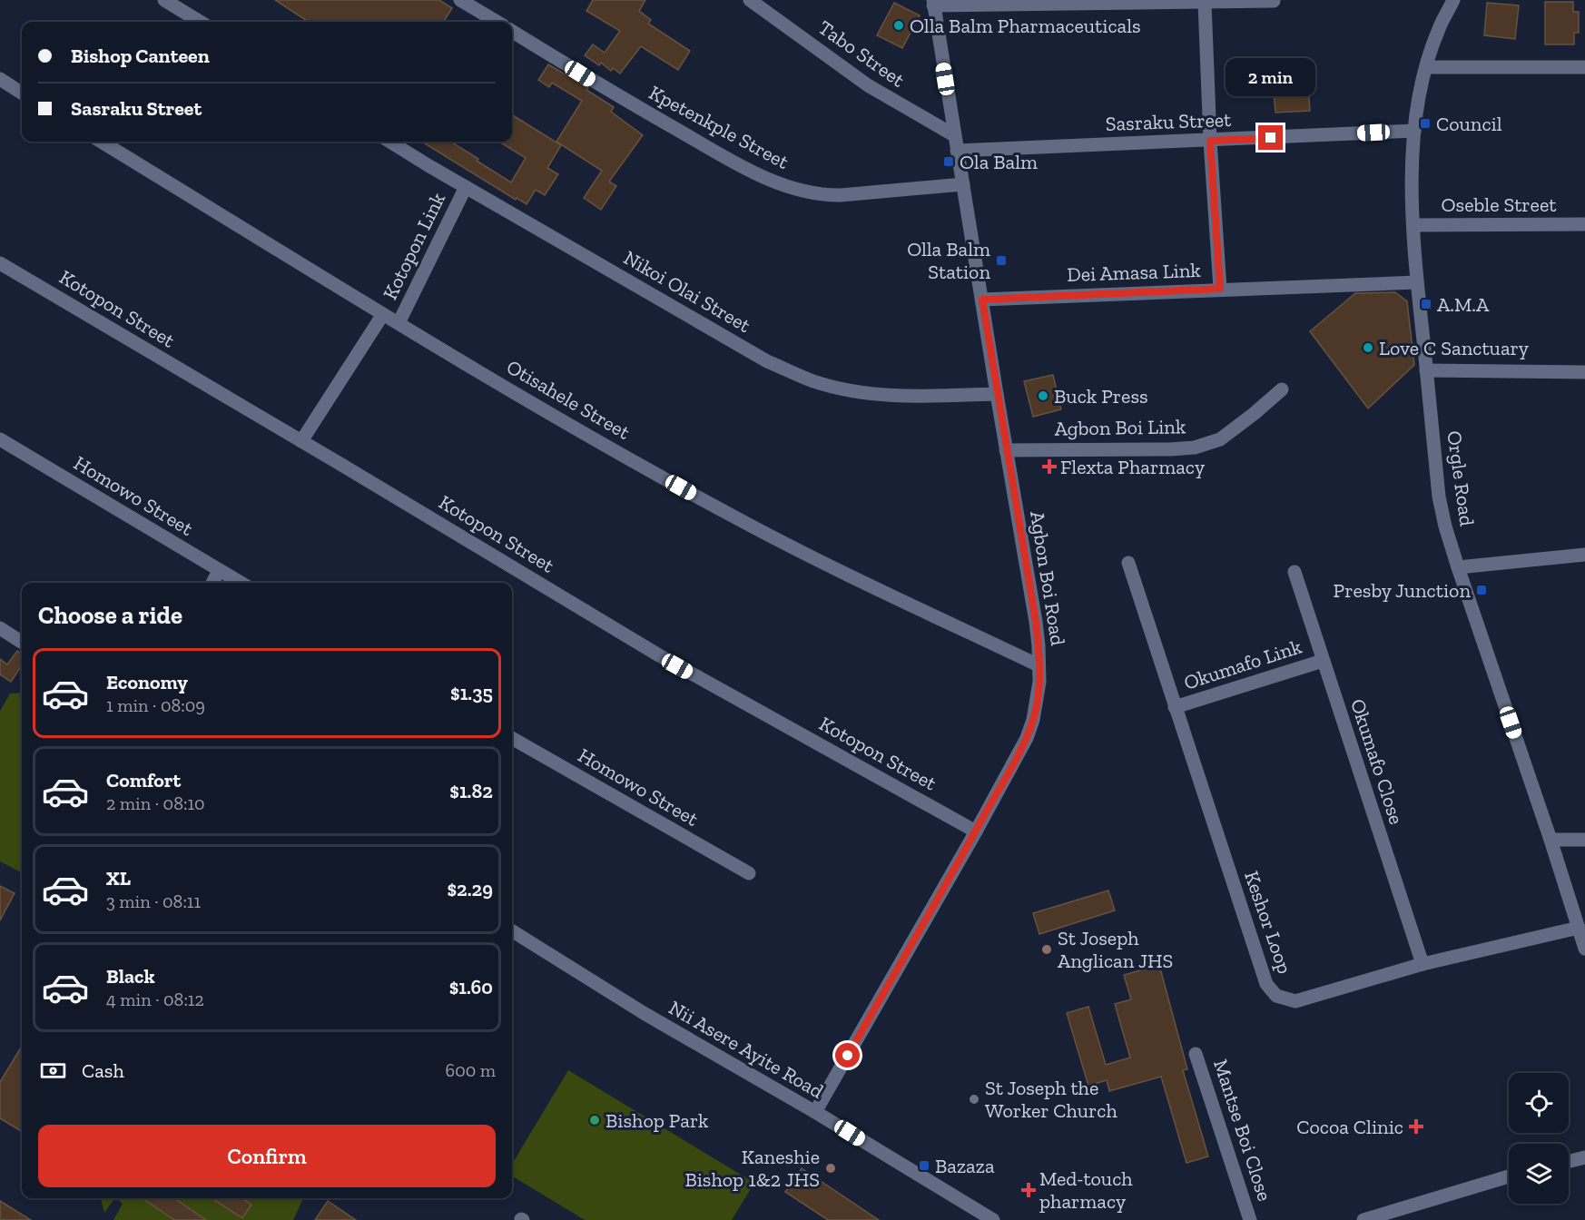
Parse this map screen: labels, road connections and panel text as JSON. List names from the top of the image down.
{
  "streets": {
    "street": [
      "Tabo Street",
      "Sasraku Street",
      "Kpetenkple Street",
      "Oseble Street",
      "Kotopon Link",
      "Dei Amasa Link",
      "Nikoi Olai Street",
      "Kotopon Street",
      "Otisahele Street",
      "Agbon Boi Link",
      "Orgle Road",
      "Homowo Street",
      "Agbon Boi Road",
      "Okumafo Link",
      "Okumafo Close",
      "Keshor Loop",
      "Nii Asere Ayite Road",
      "Mantse Boi Close"
    ]
  },
  "crossings": [
    ["Tabo Street", "Agbon Boi Road"],
    ["Sasraku Street", "Orgle Road"],
    ["Sasraku Street", "Agbon Boi Road"],
    ["Kpetenkple Street", "Agbon Boi Road"],
    ["Oseble Street", "Orgle Road"],
    ["Kotopon Link", "Nikoi Olai Street"],
    ["Kotopon Link", "Kotopon Street"],
    ["Kotopon Link", "Otisahele Street"],
    ["Dei Amasa Link", "Orgle Road"],
    ["Dei Amasa Link", "Agbon Boi Road"],
    ["Nikoi Olai Street", "Agbon Boi Road"],
    ["Kotopon Street", "Agbon Boi Road"],
    ["Otisahele Street", "Agbon Boi Road"],
    ["Agbon Boi Link", "Agbon Boi Road"],
    ["Orgle Road", "Keshor Loop"],
    ["Agbon Boi Road", "Nii Asere Ayite Road"],
    ["Okumafo Link", "Okumafo Close"],
    ["Okumafo Link", "Keshor Loop"],
    ["Okumafo Close", "Keshor Loop"]
  ],
  "places": {
    "other": [
      "Olla Balm Pharmaceuticals",
      "Love C Sanctuary",
      "Buck Press",
      "St Joseph Anglican JHS",
      "St Joseph the Worker Church",
      "Bishop Park",
      "Kaneshie Bishop 1&2 JHS"
    ],
    "transit": [
      "Council",
      "Ola Balm",
      "Olla Balm Station",
      "A.M.A",
      "Presby Junction",
      "Bazaza"
    ],
    "health": ["Flexta Pharmacy", "Cocoa Clinic", "Med-touch pharmacy"]
  },
  "page": {
    "banner": ["Bishop Canteen", "Sasraku Street"],
    "bubble": "2 min",
    "heading": "Choose a ride",
    "list": [
      {
        "name": "Economy",
        "note": "1 min · 08:09",
        "value": "$1.35"
      },
      {
        "name": "Comfort",
        "note": "2 min · 08:10",
        "value": "$1.82"
      },
      {
        "name": "XL",
        "note": "3 min · 08:11",
        "value": "$2.29"
      },
      {
        "name": "Black",
        "note": "4 min · 08:12",
        "value": "$1.60"
      }
    ],
    "pay": ["Cash", "600 m"],
    "buttons": "Confirm"
  }
}
